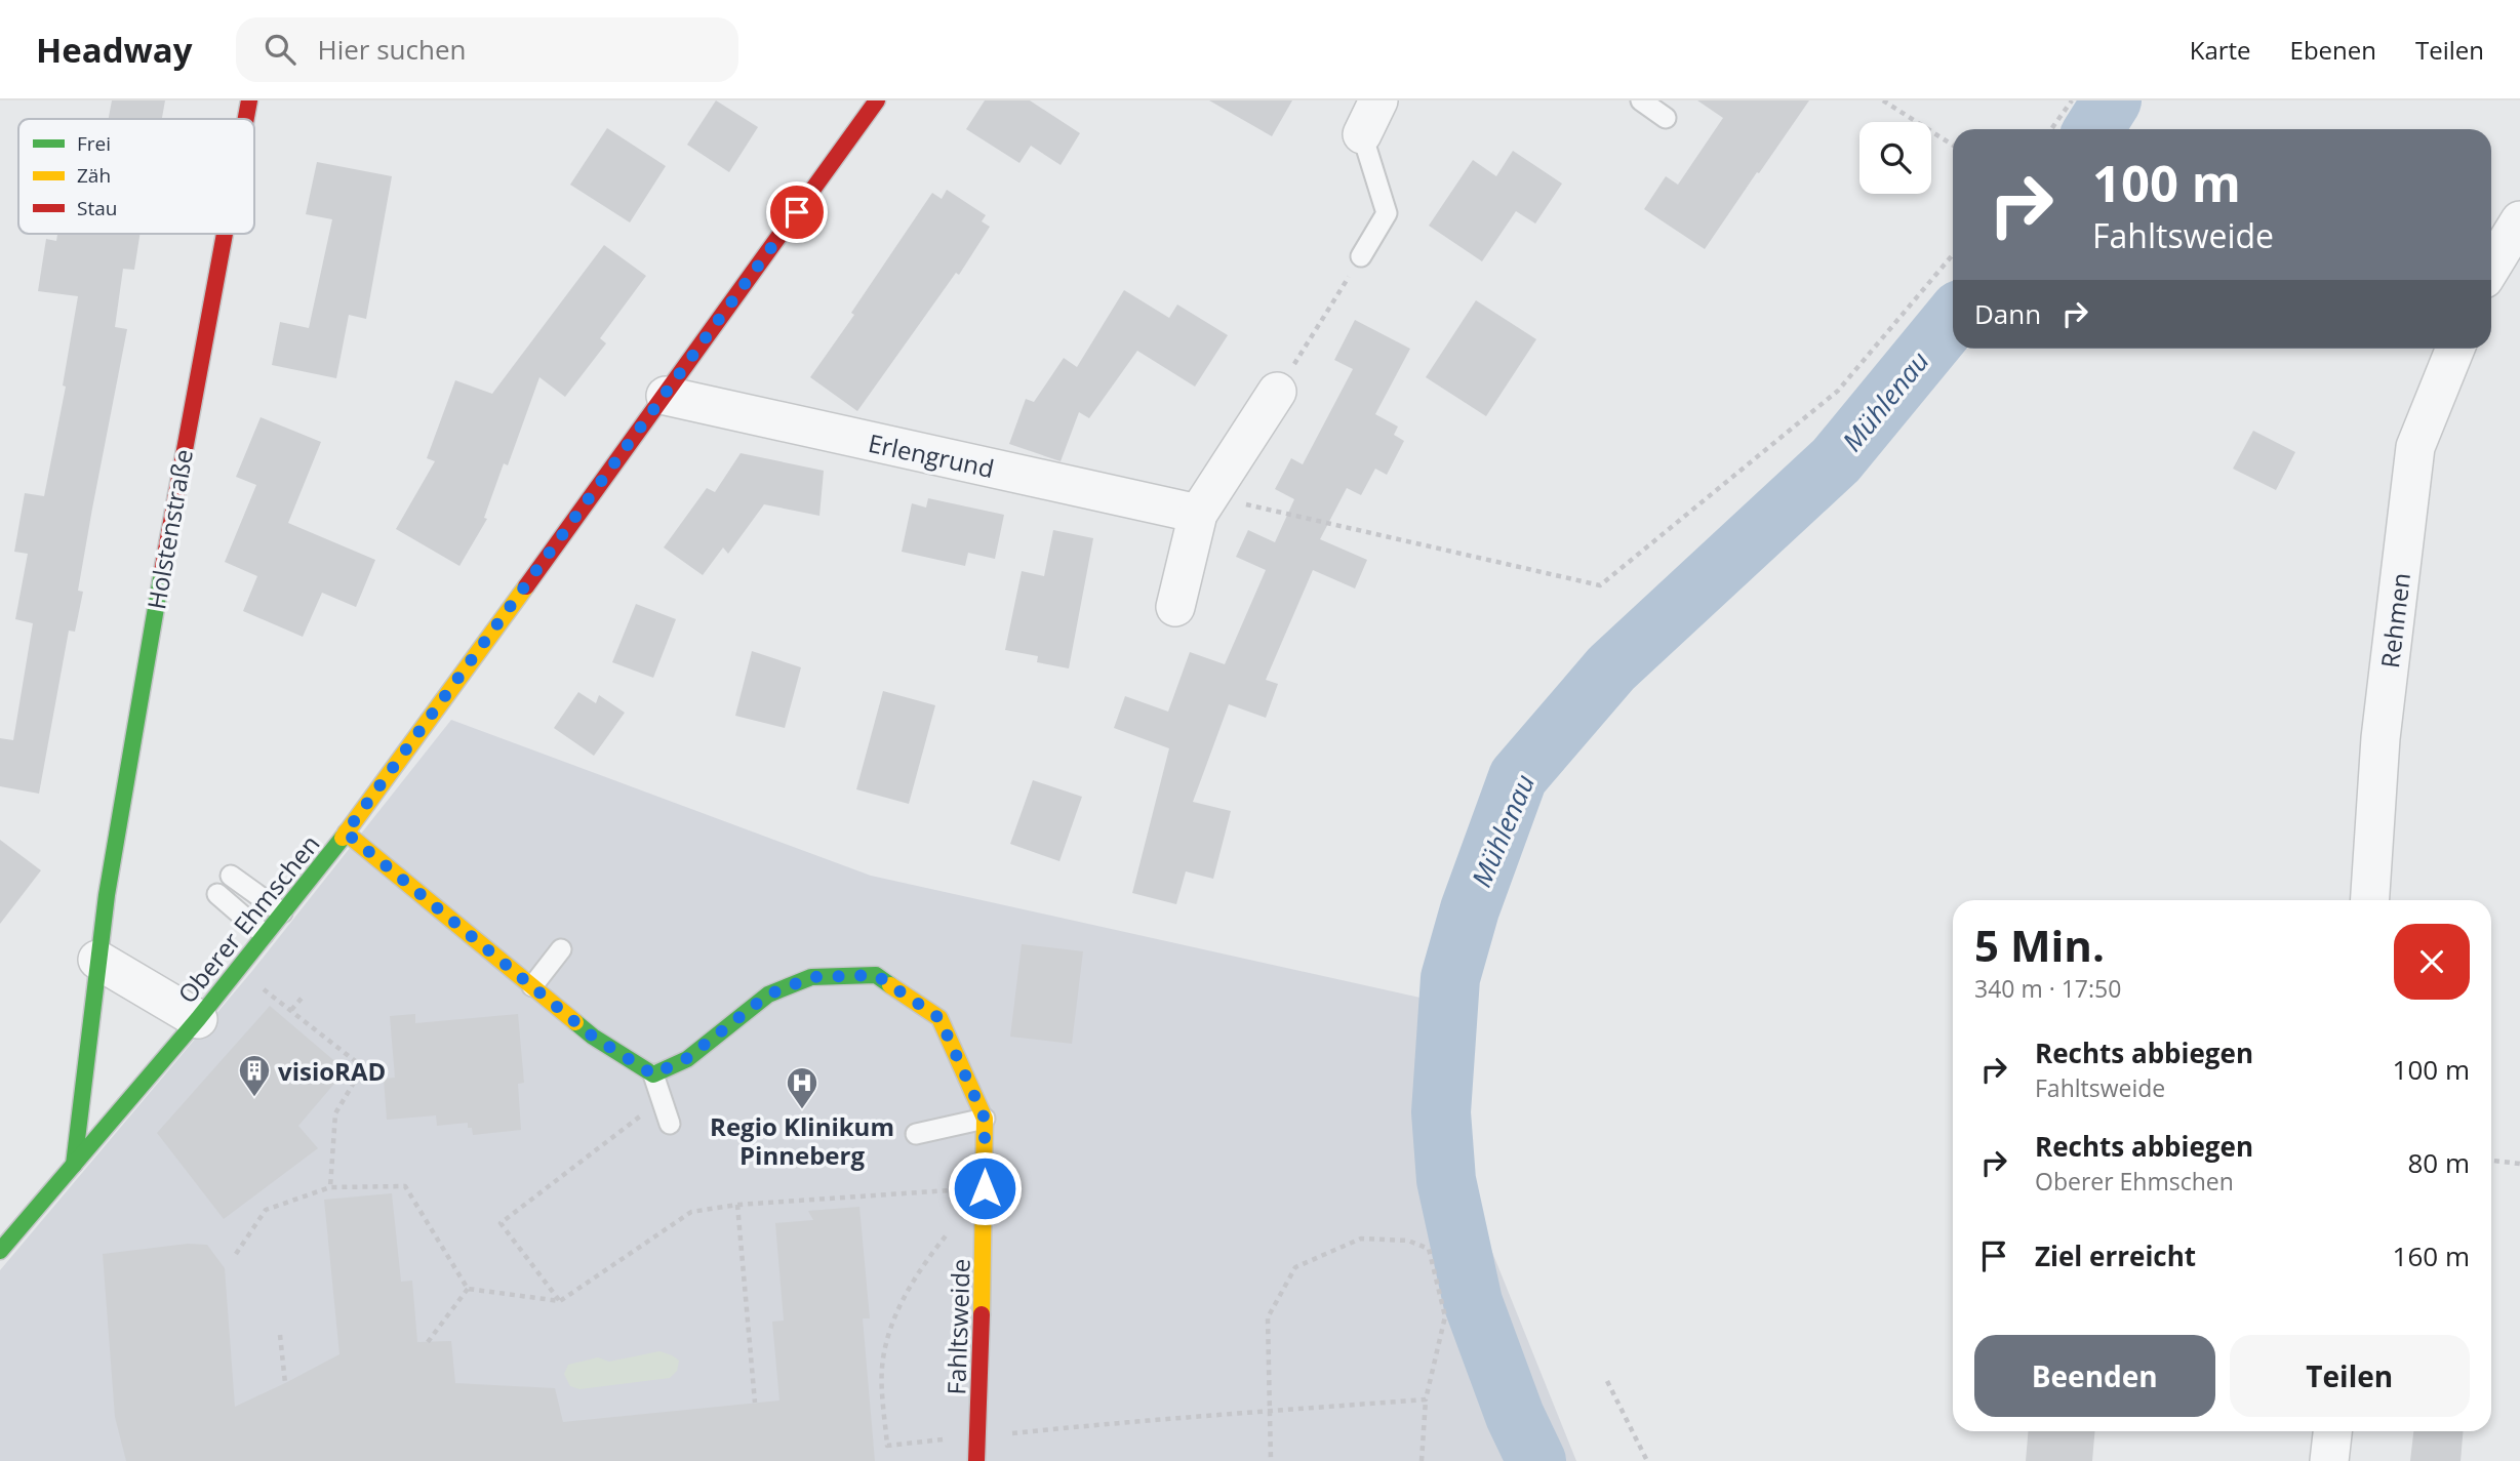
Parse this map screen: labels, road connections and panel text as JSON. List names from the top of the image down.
{
  "streets": {
    "street": [
      "Erlengrund",
      "Holstenstraße",
      "Rehmen",
      "Oberer Ehmschen",
      "Fahltsweide"
    ]
  },
  "crossings": [
    ["Erlengrund", "Oberer Ehmschen"],
    ["Holstenstraße", "Oberer Ehmschen"]
  ],
  "water": ["Mühlenau"],
  "places": {
    "building": ["visioRAD"],
    "hospital": ["Regio Klinikum Pinneberg"]
  },
  "legend": ["Frei", "Zäh", "Stau"],
  "page": {
    "header": "Headway",
    "search": "Hier suchen",
    "nav": ["Karte", "Ebenen", "Teilen"],
    "turn": ["100 m", "Fahltsweide"],
    "then": "Dann",
    "heading": ["5 Min.", "340 m · 17:50"],
    "list": [
      {
        "name": "Rechts abbiegen",
        "note": "Fahltsweide",
        "value": "100 m"
      },
      {
        "name": "Rechts abbiegen",
        "note": "Oberer Ehmschen",
        "value": "80 m"
      },
      {
        "name": "Ziel erreicht",
        "value": "160 m"
      }
    ],
    "buttons": ["Beenden", "Teilen"]
  }
}
